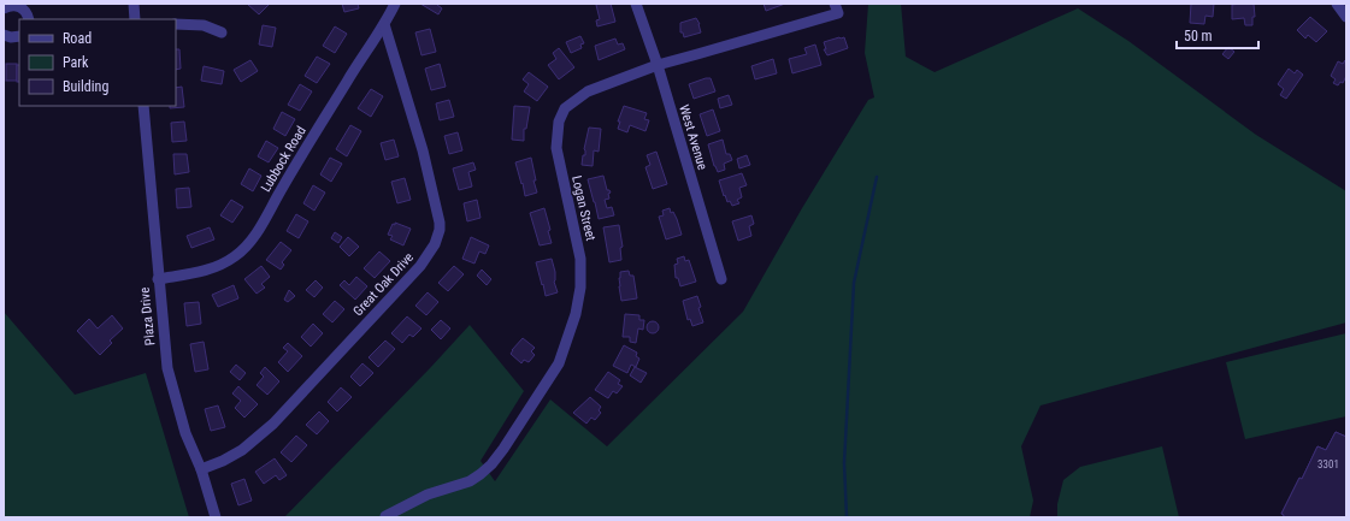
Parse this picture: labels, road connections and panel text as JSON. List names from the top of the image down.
{
  "streets": {
    "street": [
      "West Avenue",
      "Lubbock Road",
      "Logan Street",
      "Great Oak Drive",
      "Plaza Drive"
    ]
  },
  "crossings": [
    ["West Avenue", "Logan Street"],
    ["Lubbock Road", "Great Oak Drive"],
    ["Lubbock Road", "Plaza Drive"],
    ["Great Oak Drive", "Plaza Drive"]
  ],
  "house_numbers": ["3301"],
  "legend": ["Road", "Park", "Building"],
  "scale_bar": "50 m"
}
